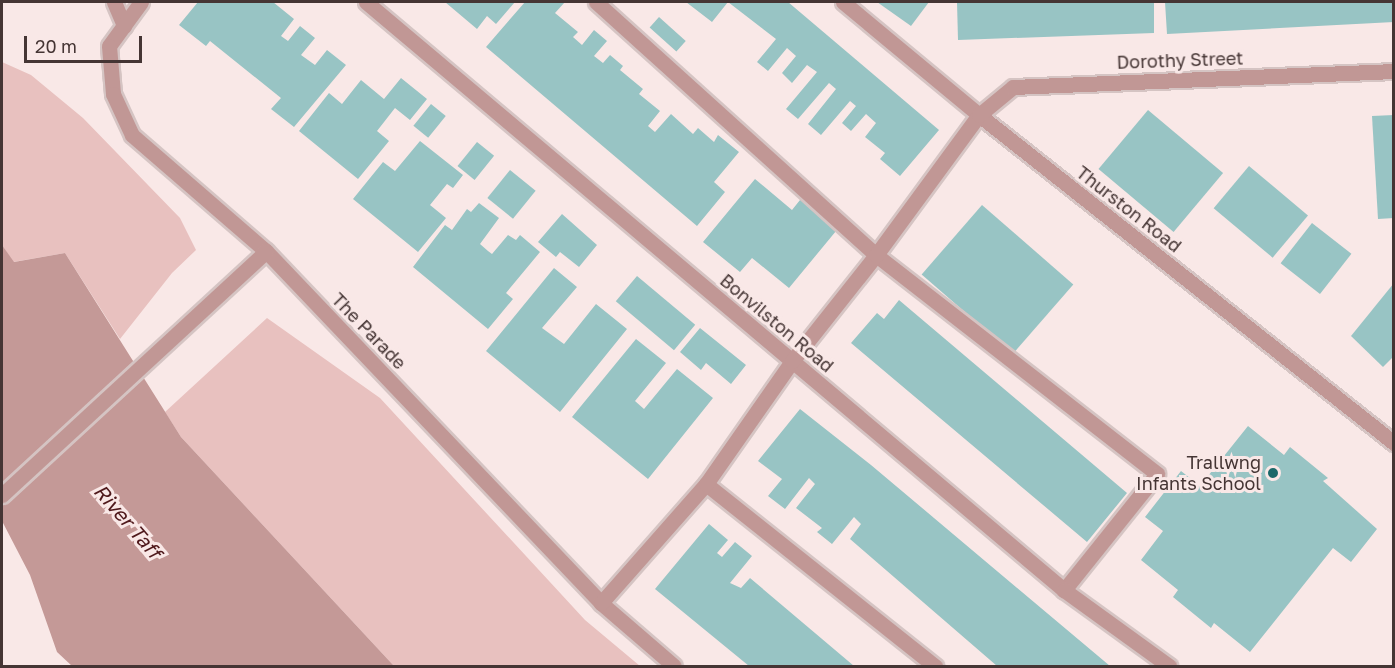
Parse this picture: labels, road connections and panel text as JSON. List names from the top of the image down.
{
  "streets": {
    "street": [
      "Dorothy Street",
      "Thurston Road",
      "Bonvilston Road",
      "The Parade"
    ]
  },
  "crossings": [
    ["Dorothy Street", "Thurston Road"],
    ["Dorothy Street", "Bonvilston Road"],
    ["Dorothy Street", "The Parade"]
  ],
  "water": ["River Taff"],
  "places": ["Trallwng Infants School"],
  "scale_bar": "20 m"
}
